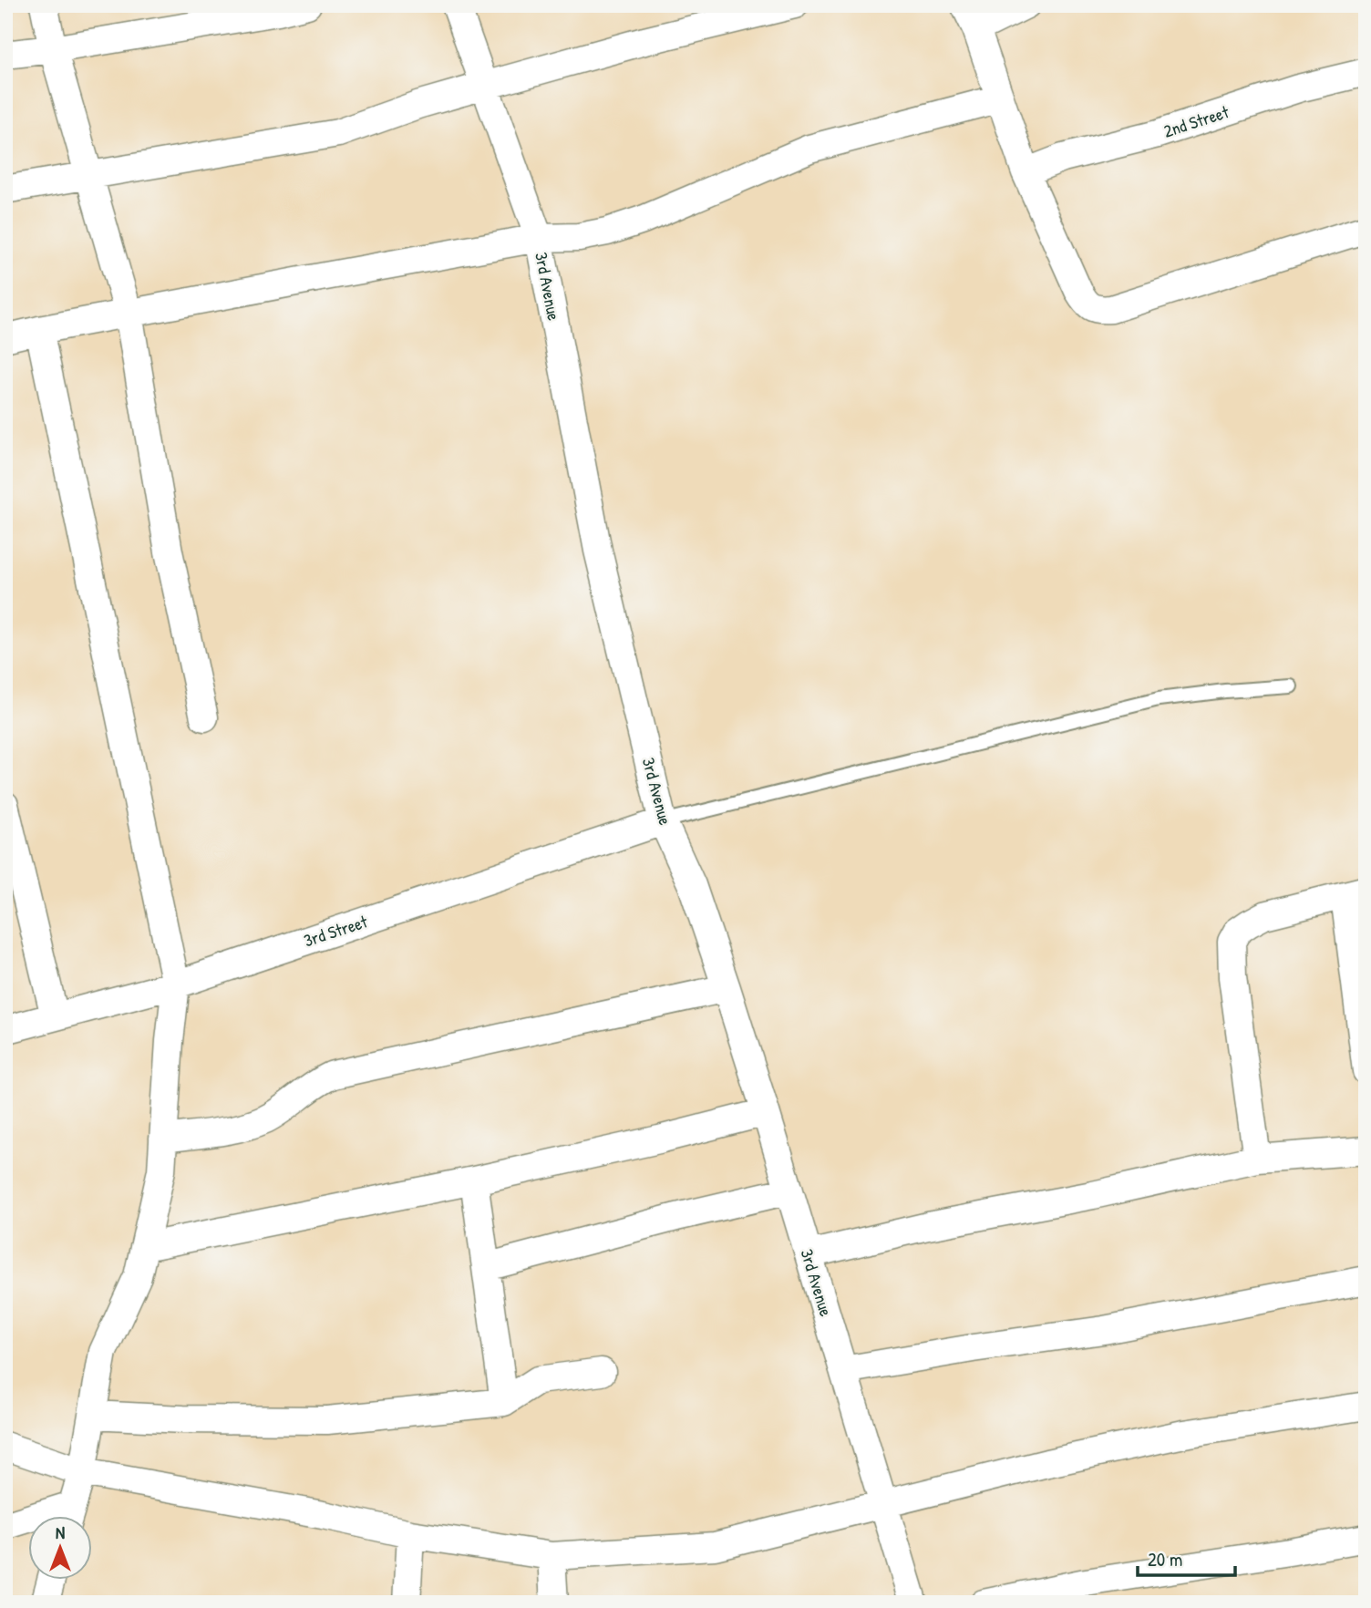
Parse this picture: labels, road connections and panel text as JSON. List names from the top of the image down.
{
  "streets": {
    "street": ["2nd Street", "3rd Avenue", "3rd Street"]
  },
  "crossings": [
    ["3rd Avenue", "3rd Street"]
  ],
  "scale_bar": "20 m",
  "north": "top"
}
